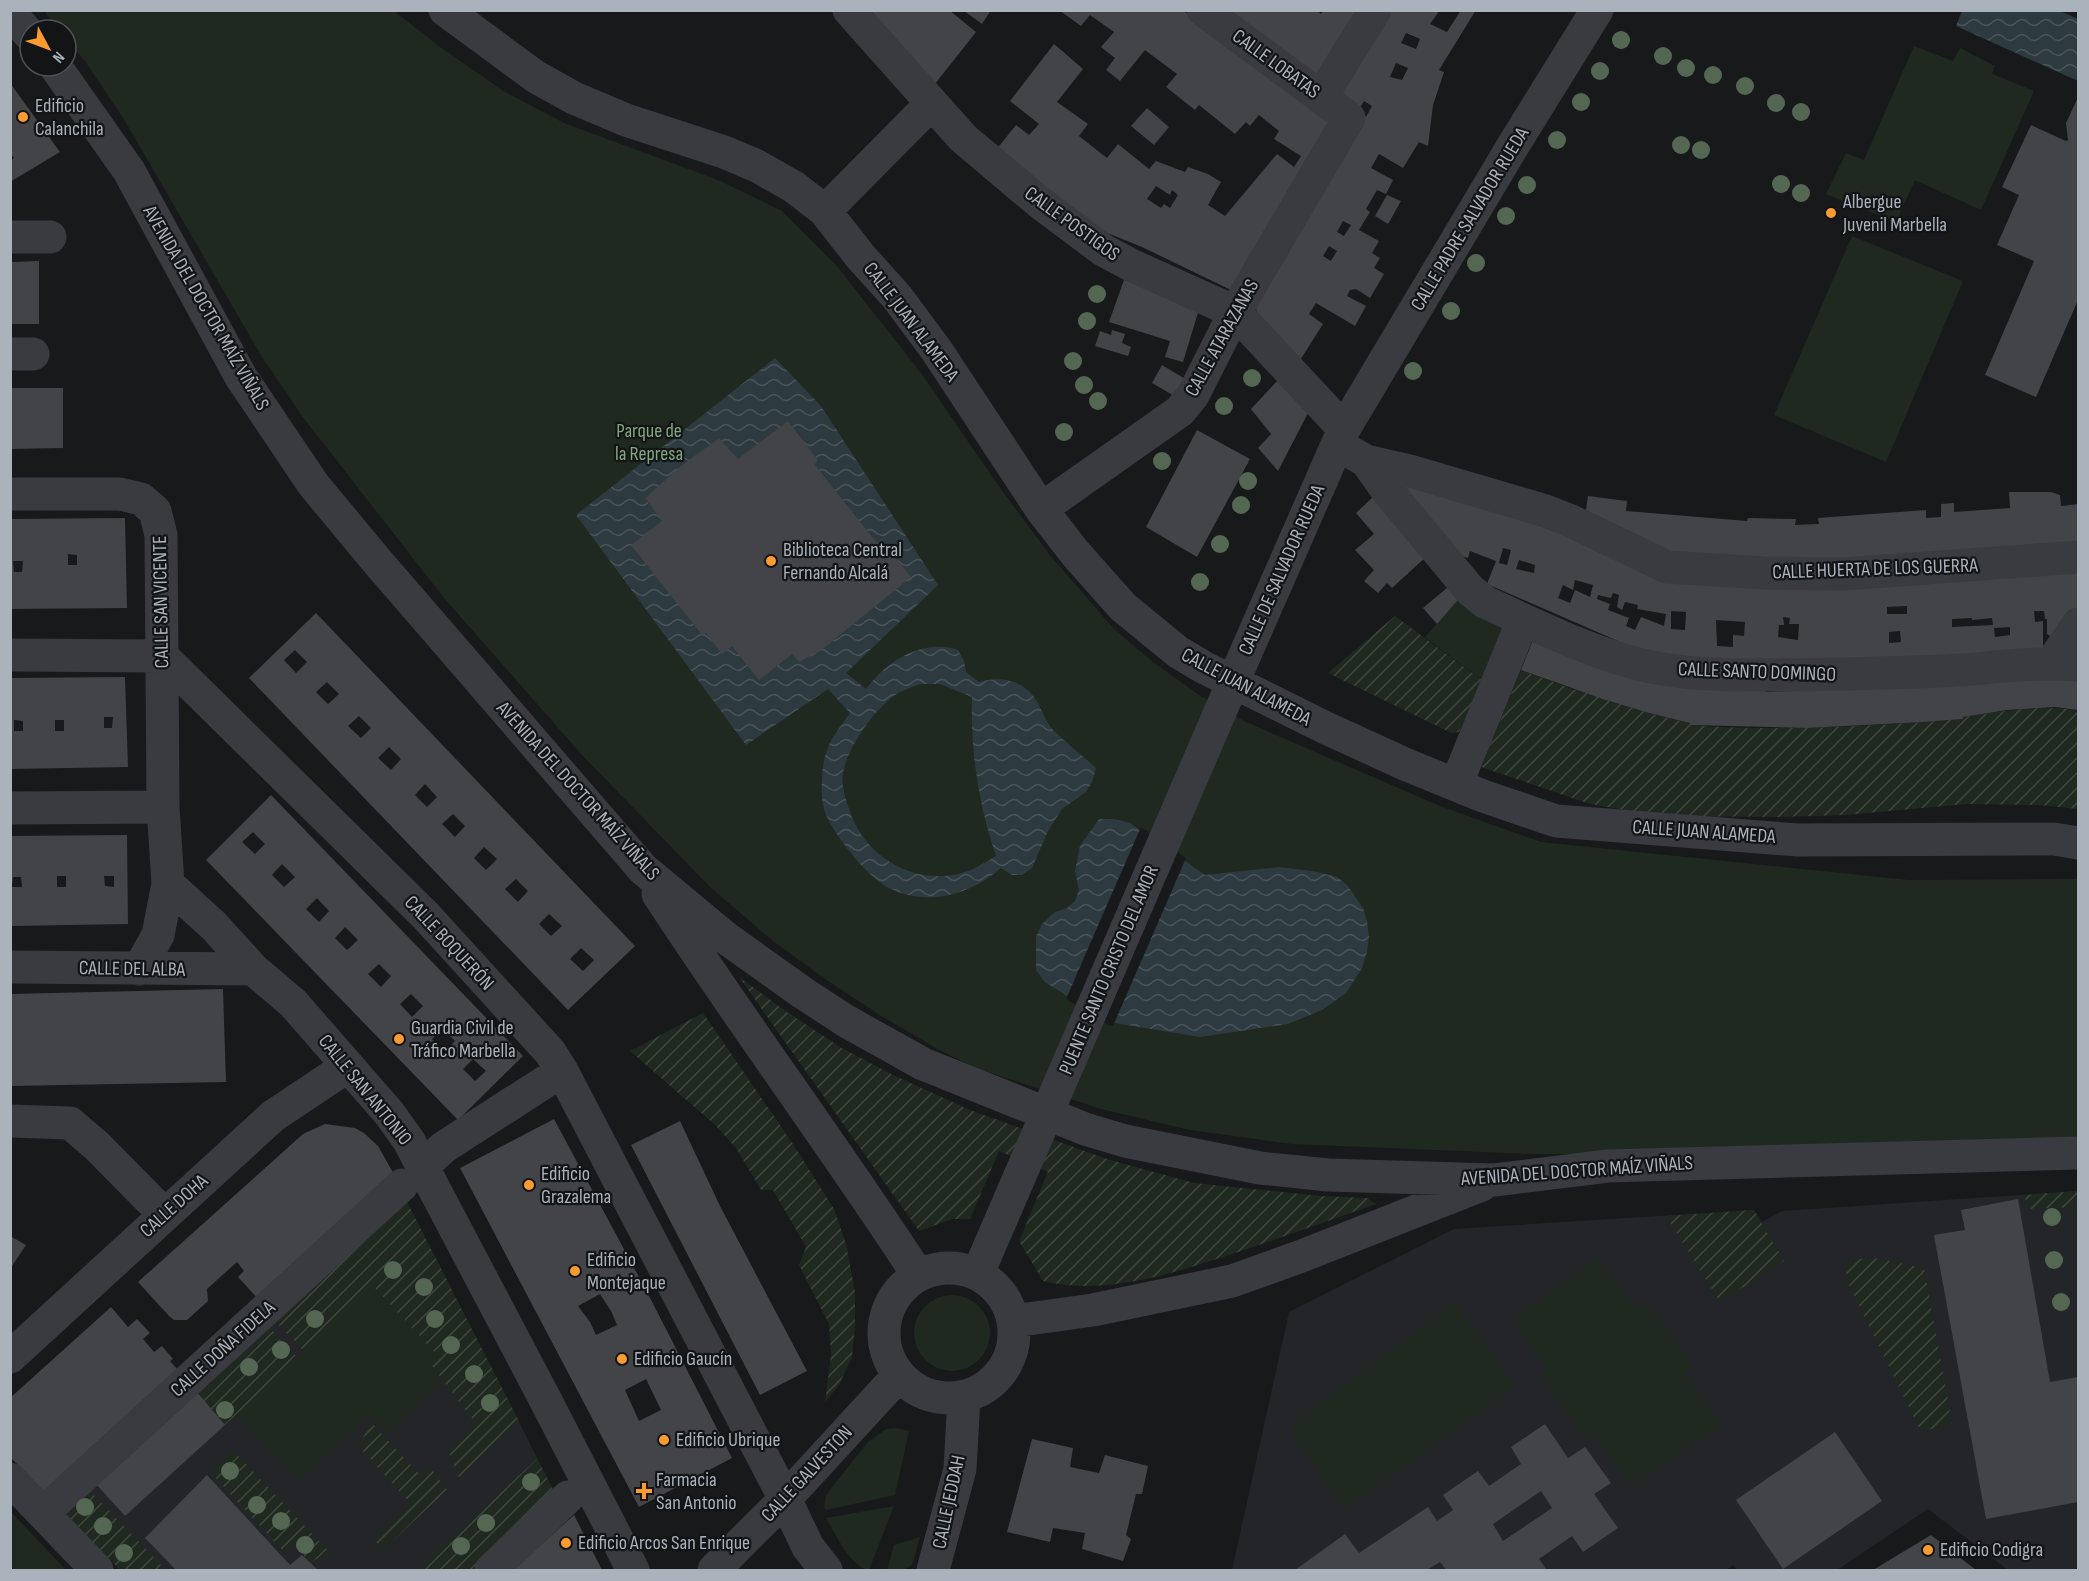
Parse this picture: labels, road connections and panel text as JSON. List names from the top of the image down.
{
  "streets": {
    "street": [
      "CALLE LOBATAS",
      "CALLE PADRE SALVADOR RUEDA",
      "CALLE POSTIGOS",
      "AVENIDA DEL DOCTOR MAÍZ VIÑALS",
      "CALLE JUAN ALAMEDA",
      "CALLE ATARAZANAS",
      "CALLE HUERTA DE LOS GUERRA",
      "CALLE DE SALVADOR RUEDA",
      "CALLE SAN VICENTE",
      "CALLE SANTO DOMINGO",
      "CALLE BOQUERÓN",
      "CALLE DEL ALBA",
      "PUENTE SANTO CRISTO DEL AMOR",
      "CALLE SAN ANTONIO",
      "CALLE DOHA",
      "CALLE DOÑA FIDELA",
      "CALLE GALVESTON",
      "CALLE JEDDAH"
    ]
  },
  "crossings": [
    ["CALLE LOBATAS", "CALLE ATARAZANAS"],
    ["CALLE PADRE SALVADOR RUEDA", "CALLE POSTIGOS"],
    ["CALLE PADRE SALVADOR RUEDA", "CALLE DE SALVADOR RUEDA"],
    ["CALLE PADRE SALVADOR RUEDA", "CALLE SANTO DOMINGO"],
    ["CALLE POSTIGOS", "CALLE ATARAZANAS"],
    ["CALLE POSTIGOS", "CALLE DE SALVADOR RUEDA"],
    ["CALLE POSTIGOS", "CALLE SANTO DOMINGO"],
    ["CALLE JUAN ALAMEDA", "CALLE ATARAZANAS"],
    ["CALLE JUAN ALAMEDA", "CALLE DE SALVADOR RUEDA"],
    ["CALLE JUAN ALAMEDA", "PUENTE SANTO CRISTO DEL AMOR"],
    ["CALLE HUERTA DE LOS GUERRA", "CALLE SANTO DOMINGO"],
    ["CALLE DE SALVADOR RUEDA", "CALLE SANTO DOMINGO"],
    ["CALLE DE SALVADOR RUEDA", "PUENTE SANTO CRISTO DEL AMOR"],
    ["CALLE SAN VICENTE", "CALLE BOQUERÓN"],
    ["CALLE BOQUERÓN", "CALLE DOÑA FIDELA"],
    ["CALLE BOQUERÓN", "CALLE GALVESTON"],
    ["CALLE DEL ALBA", "CALLE SAN ANTONIO"],
    ["PUENTE SANTO CRISTO DEL AMOR", "CALLE GALVESTON"],
    ["PUENTE SANTO CRISTO DEL AMOR", "CALLE JEDDAH"],
    ["CALLE SAN ANTONIO", "CALLE DOHA"],
    ["CALLE SAN ANTONIO", "CALLE DOÑA FIDELA"],
    ["CALLE GALVESTON", "CALLE JEDDAH"]
  ],
  "parks": ["Parque de la Represa"],
  "places": {
    "other": [
      "Edificio Calanchila",
      "Albergue Juvenil Marbella",
      "Biblioteca Central Fernando Alcalá",
      "Guardia Civil de Tráfico Marbella",
      "Edificio Grazalema",
      "Edificio Montejaque",
      "Edificio Gaucín",
      "Edificio Ubrique",
      "Edificio Arcos San Enrique",
      "Edificio Codigra"
    ],
    "health": ["Farmacia San Antonio"]
  },
  "north": "bottom right"
}
